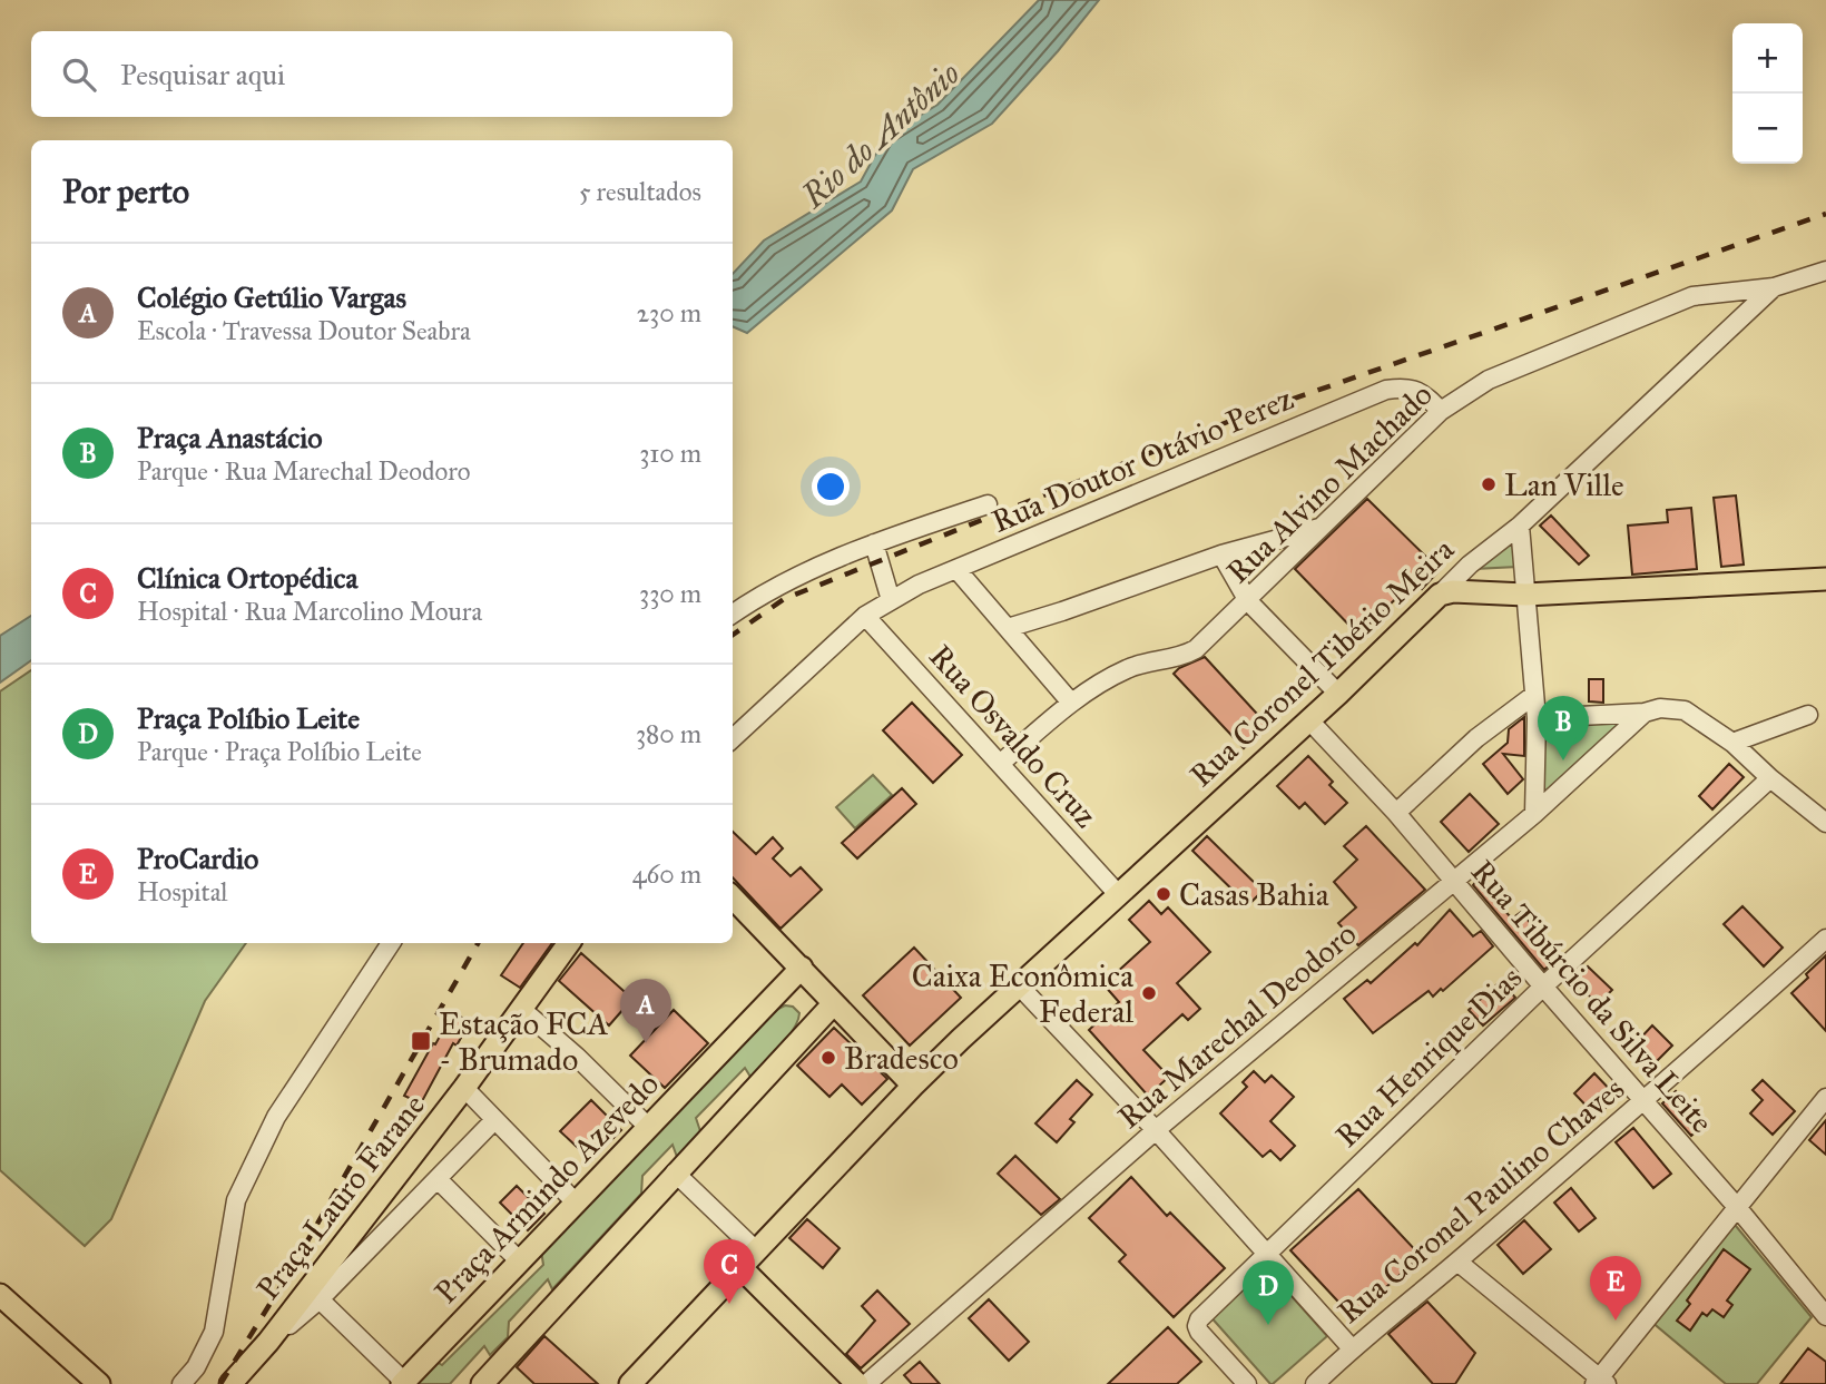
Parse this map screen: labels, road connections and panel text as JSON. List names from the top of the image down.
{
  "streets": {
    "main road": ["Rua Coronel Tibério Meira", "Praça Armindo Azevedo", "Praça Lauro Farane"],
    "street": [
      "Rua Doutor Otávio Perez",
      "Rua Alvino Machado",
      "Rua Osvaldo Cruz",
      "Rua Tibúrcio da Silva Leite",
      "Rua Marechal Deodoro",
      "Rua Henrique Dias",
      "Rua Coronel Paulino Chaves"
    ]
  },
  "crossings": [
    ["Rua Doutor Otávio Perez", "Rua Alvino Machado"],
    ["Rua Doutor Otávio Perez", "Rua Osvaldo Cruz"],
    ["Rua Alvino Machado", "Rua Coronel Tibério Meira"],
    ["Rua Alvino Machado", "Rua Osvaldo Cruz"],
    ["Rua Coronel Tibério Meira", "Rua Osvaldo Cruz"],
    ["Rua Coronel Tibério Meira", "Rua Tibúrcio da Silva Leite"],
    ["Rua Tibúrcio da Silva Leite", "Rua Marechal Deodoro"],
    ["Rua Tibúrcio da Silva Leite", "Rua Henrique Dias"],
    ["Rua Tibúrcio da Silva Leite", "Rua Coronel Paulino Chaves"]
  ],
  "water": ["Rio do Antônio"],
  "places": {
    "other": [
      "Lan Ville",
      "Casas Bahia",
      "Caixa Econômica Federal",
      "Bradesco"
    ],
    "transit": ["Estação FCA - Brumado"]
  },
  "page": {
    "map_buttons": ["+", "−"],
    "search": "Pesquisar aqui",
    "heading": ["Por perto", "5 resultados"],
    "list": [
      {
        "mark": "A",
        "name": "Colégio Getúlio Vargas",
        "note": "Escola · Travessa Doutor Seabra",
        "value": "230 m"
      },
      {
        "mark": "B",
        "name": "Praça Anastácio",
        "note": "Parque · Rua Marechal Deodoro",
        "value": "310 m"
      },
      {
        "mark": "C",
        "name": "Clínica Ortopédica",
        "note": "Hospital · Rua Marcolino Moura",
        "value": "330 m"
      },
      {
        "mark": "D",
        "name": "Praça Políbio Leite",
        "note": "Parque · Praça Políbio Leite",
        "value": "380 m"
      },
      {
        "mark": "E",
        "name": "ProCardio",
        "note": "Hospital",
        "value": "460 m"
      }
    ],
    "pins": [
      "B",
      "A",
      "C",
      "E",
      "D"
    ]
  }
}
